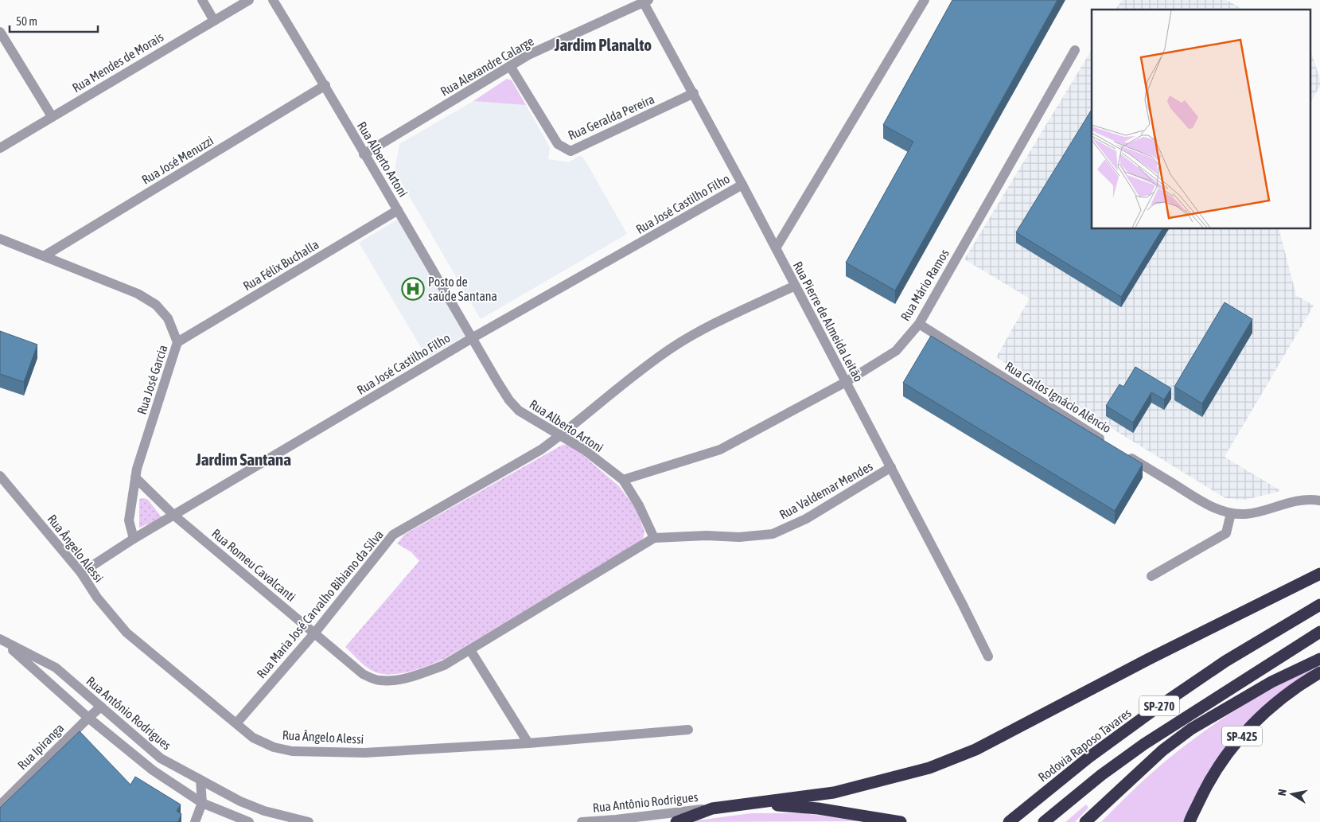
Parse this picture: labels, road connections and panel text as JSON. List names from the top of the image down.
{
  "streets": {
    "highway": ["SP-270", "SP-425", "Rodovia Raposo Tavares"],
    "street": [
      "Rua Mendes de Morais",
      "Rua Alexandre Calarge",
      "Rua Geralda Pereira",
      "Rua Alberto Artoni",
      "Rua José Menuzzi",
      "Rua José Castilho Filho",
      "Rua Félix Buchalla",
      "Rua Mário Ramos",
      "Rua Pierre de Almeida Leitão",
      "Rua José Garcia",
      "Rua Carlos Ignácio Alêncio",
      "Rua Valdemar Mendes",
      "Rua Ângelo Alessi",
      "Rua Romeu Cavalcanti",
      "Rua Maria José Carvalho Bibiano da Silva",
      "Rua Antônio Rodrigues",
      "Rua Ipiranga"
    ]
  },
  "crossings": [
    ["Rua Alexandre Calarge", "Rua Geralda Pereira"],
    ["Rua Alexandre Calarge", "Rua Alberto Artoni"],
    ["Rua Alexandre Calarge", "Rua Pierre de Almeida Leitão"],
    ["Rua Geralda Pereira", "Rua Pierre de Almeida Leitão"],
    ["Rua Alberto Artoni", "Rua José Menuzzi"],
    ["Rua Alberto Artoni", "Rua José Castilho Filho"],
    ["Rua Alberto Artoni", "Rua Félix Buchalla"],
    ["Rua Alberto Artoni", "Rua Mário Ramos"],
    ["Rua Alberto Artoni", "Rua Valdemar Mendes"],
    ["Rua Alberto Artoni", "Rua Maria José Carvalho Bibiano da Silva"],
    ["Rua José Menuzzi", "Rua José Garcia"],
    ["Rua José Castilho Filho", "Rua Pierre de Almeida Leitão"],
    ["Rua José Castilho Filho", "Rua José Garcia"],
    ["Rua José Castilho Filho", "Rua Ângelo Alessi"],
    ["Rua José Castilho Filho", "Rua Romeu Cavalcanti"],
    ["Rua Félix Buchalla", "Rua José Garcia"],
    ["Rua Mário Ramos", "Rua Pierre de Almeida Leitão"],
    ["Rua Mário Ramos", "Rua Carlos Ignácio Alêncio"],
    ["Rua Pierre de Almeida Leitão", "Rua Valdemar Mendes"],
    ["Rua Pierre de Almeida Leitão", "Rua Maria José Carvalho Bibiano da Silva"],
    ["Rua José Garcia", "Rua Romeu Cavalcanti"],
    ["Rua Ângelo Alessi", "Rua Maria José Carvalho Bibiano da Silva"],
    ["Rua Romeu Cavalcanti", "Rua Maria José Carvalho Bibiano da Silva"],
    ["Rua Antônio Rodrigues", "Rua Ipiranga"]
  ],
  "districts": ["Jardim Planalto", "Jardim Santana"],
  "places": {
    "hospital": ["Posto de saúde Santana"]
  },
  "scale_bar": "50 m",
  "north": "left"
}
